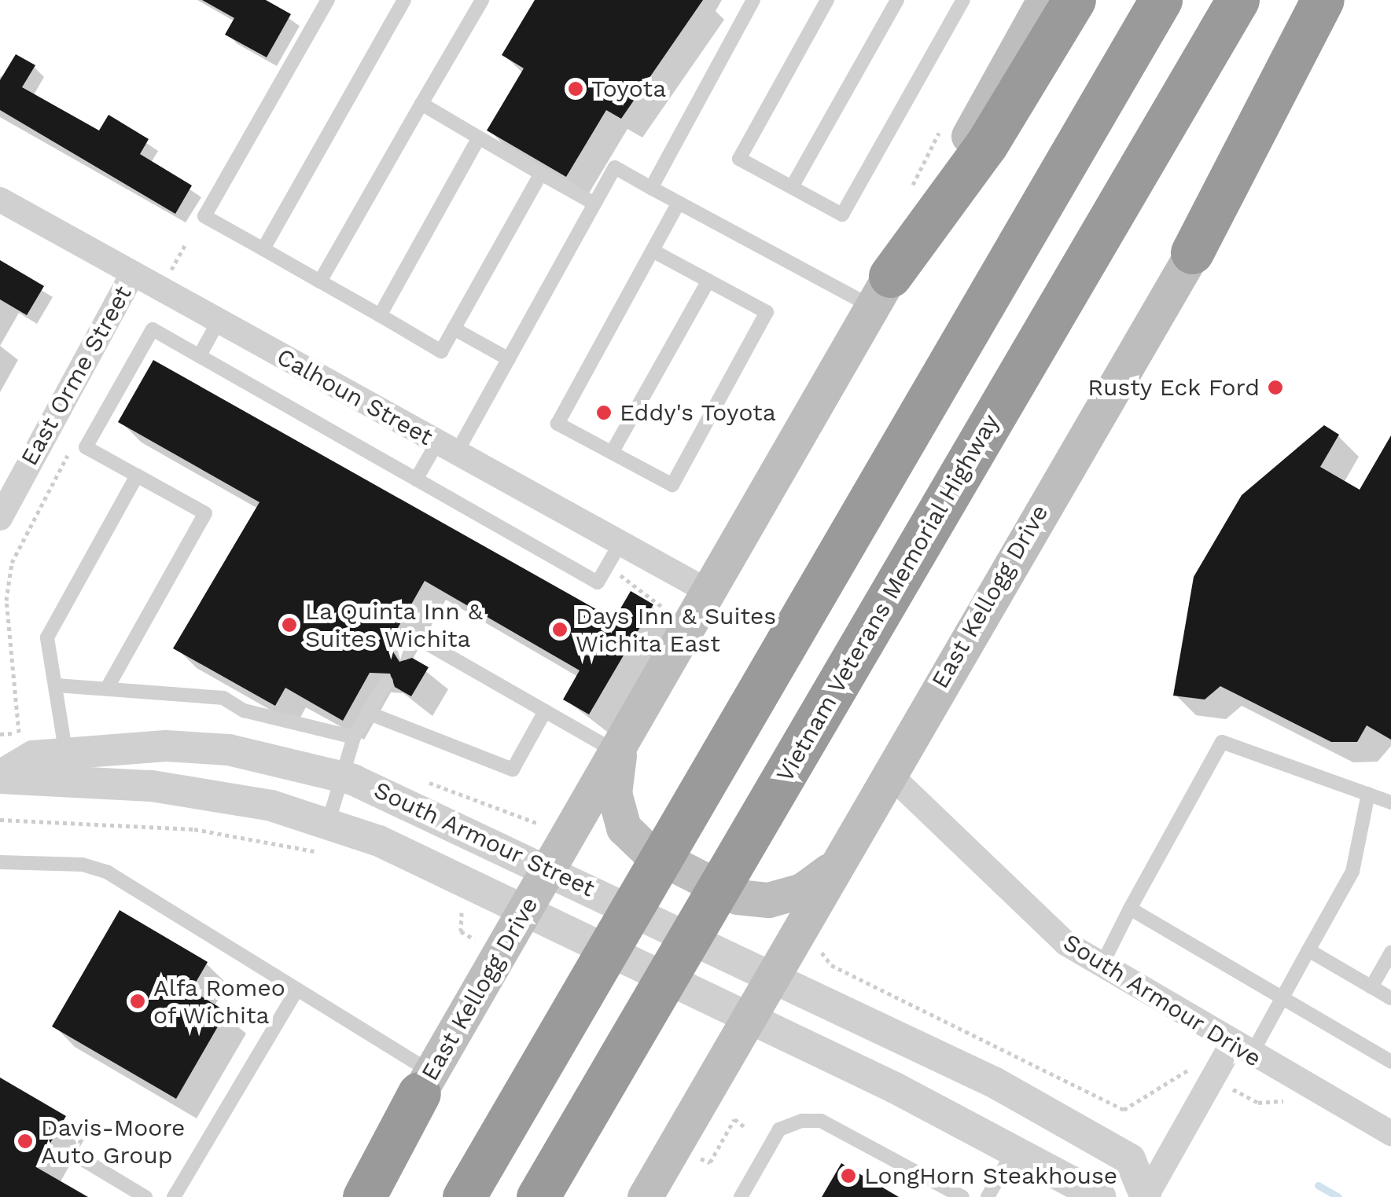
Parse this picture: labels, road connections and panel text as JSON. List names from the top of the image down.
{
  "streets": {
    "highway": ["Vietnam Veterans Memorial Highway"],
    "main road": ["East Kellogg Drive"],
    "street": [
      "East Orme Street",
      "Calhoun Street",
      "South Armour Street",
      "South Armour Drive"
    ]
  },
  "crossings": [
    ["East Orme Street", "Calhoun Street"],
    ["Calhoun Street", "East Kellogg Drive"],
    ["East Kellogg Drive", "South Armour Street"],
    ["East Kellogg Drive", "South Armour Drive"]
  ],
  "places": [
    "Toyota",
    "Rusty Eck Ford",
    "Eddy's Toyota",
    "La Quinta Inn & Suites Wichita",
    "Days Inn & Suites Wichita East",
    "Alfa Romeo of Wichita",
    "Davis-Moore Auto Group",
    "LongHorn Steakhouse"
  ]
}
